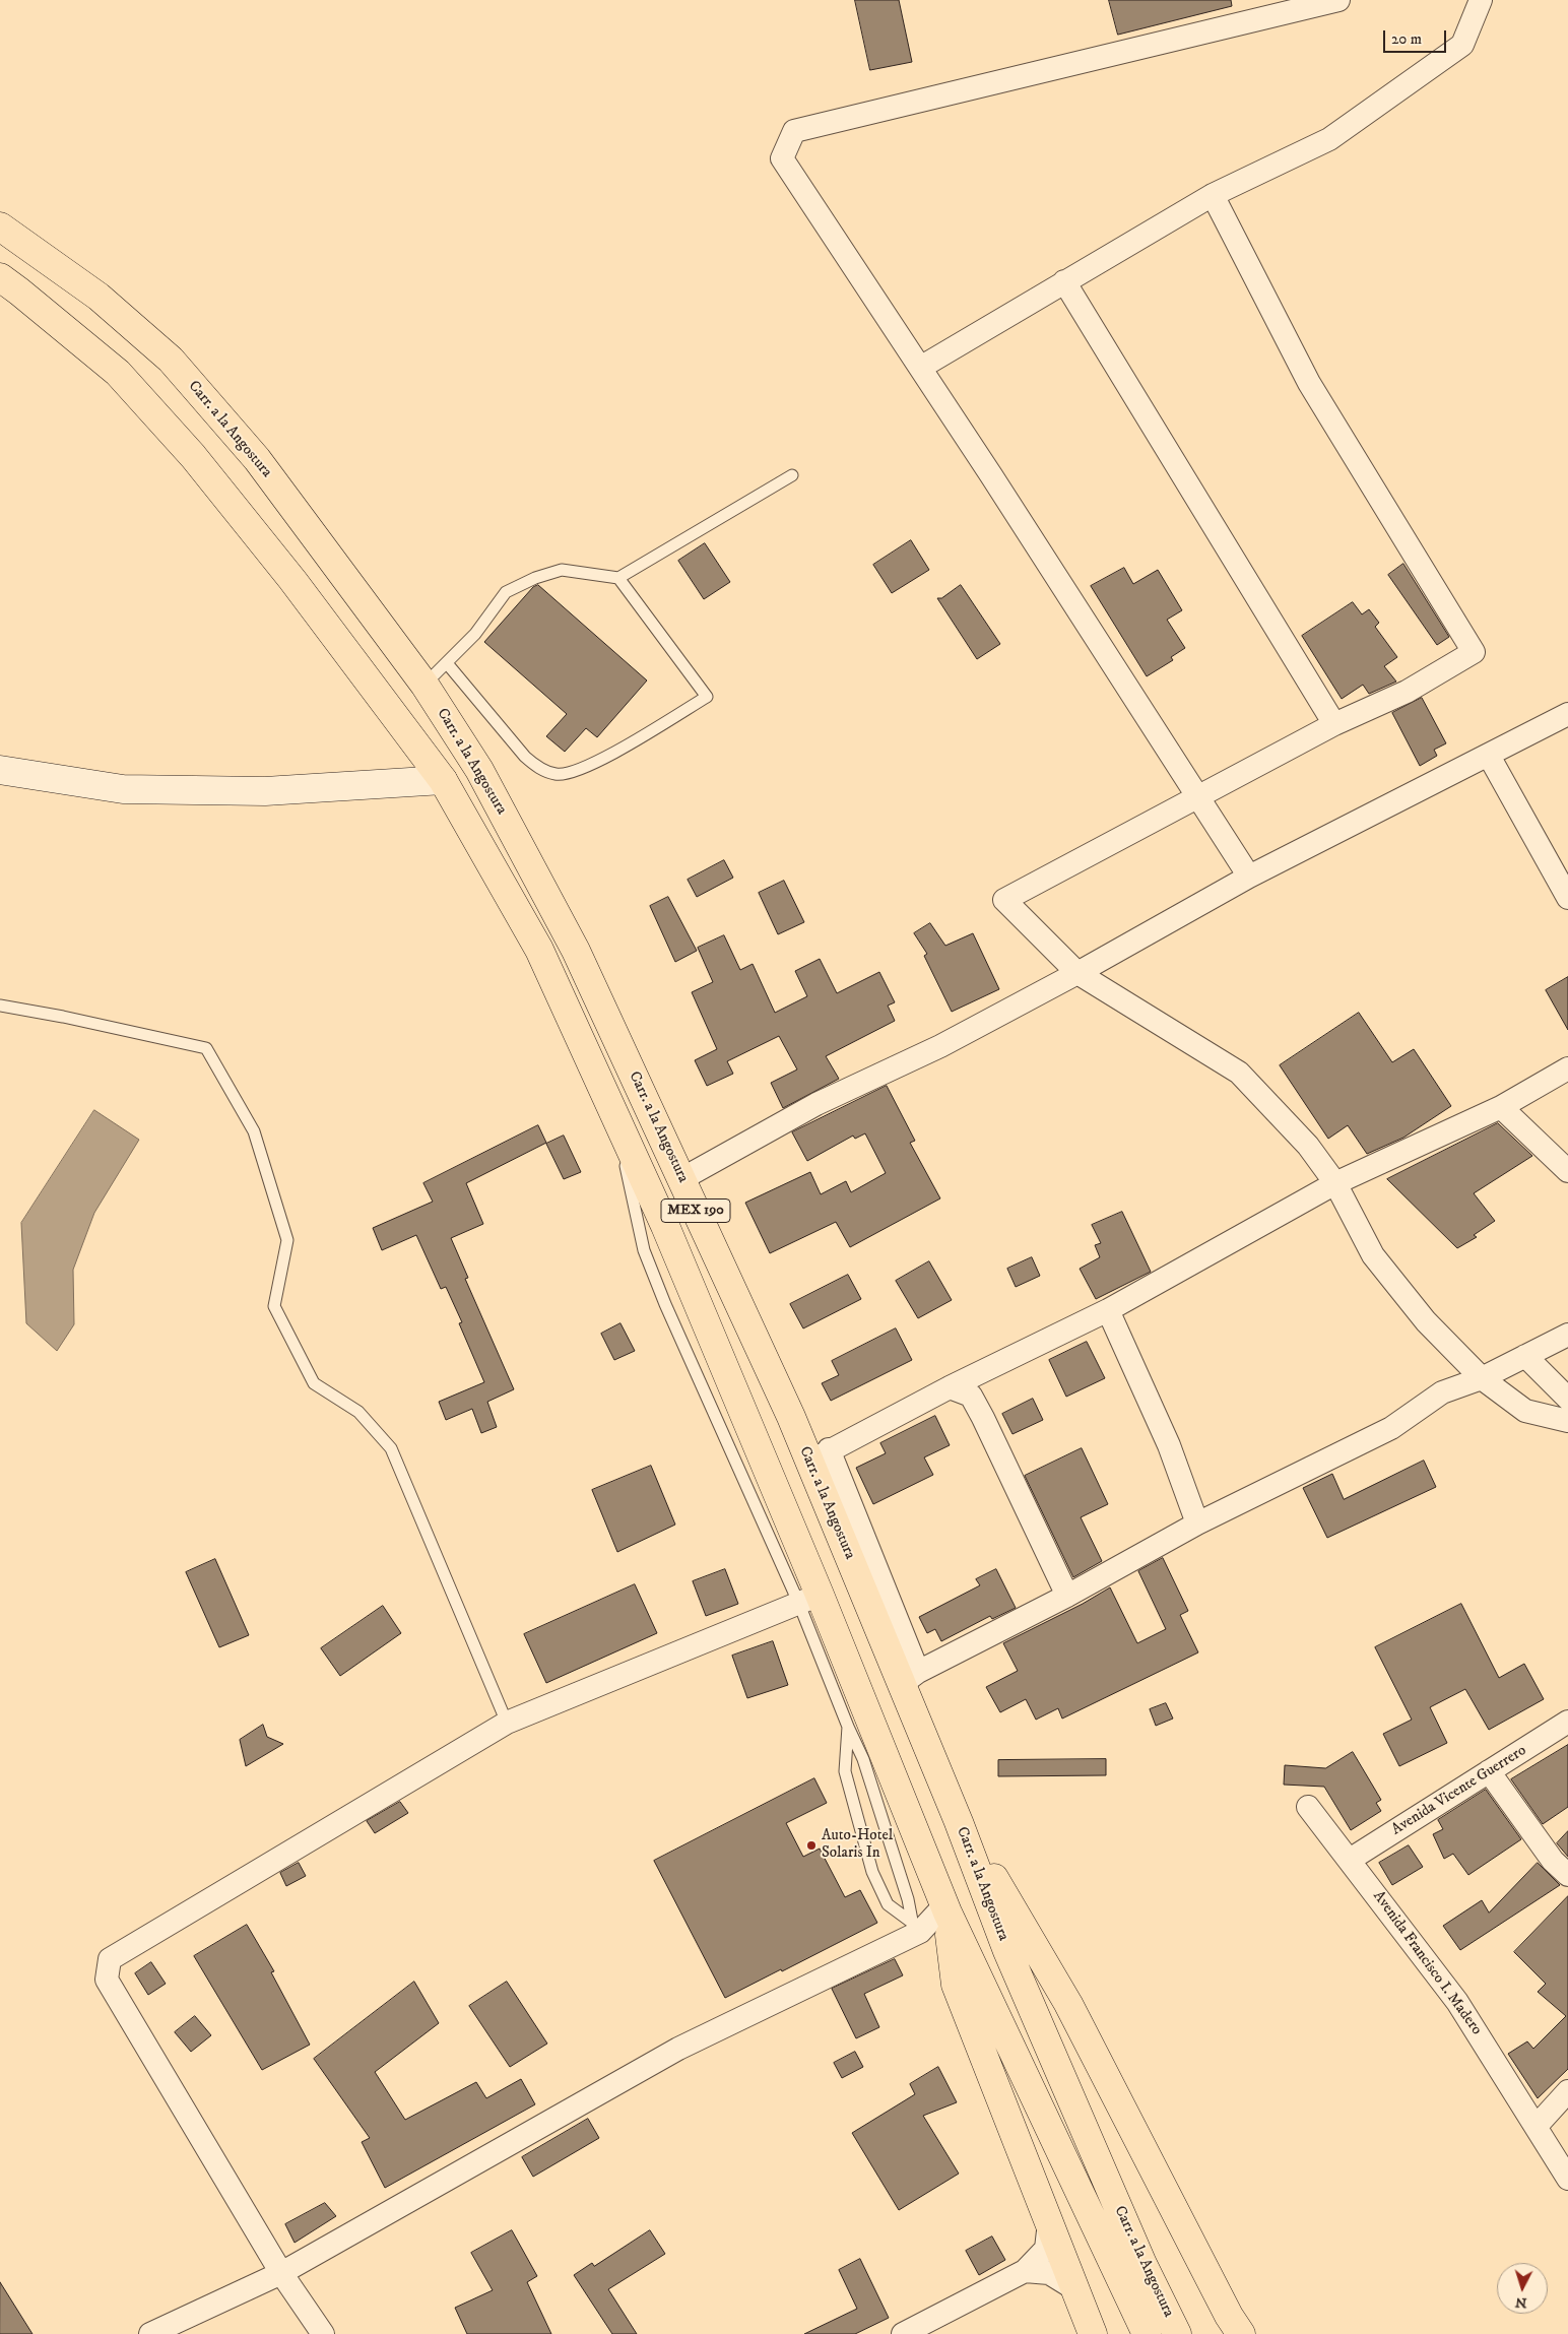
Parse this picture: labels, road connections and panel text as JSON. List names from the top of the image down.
{
  "streets": {
    "main road": ["Carr. a la Angostura", "MEX 190"],
    "street": ["Avenida Vicente Guerrero", "Avenida Francisco I. Madero"]
  },
  "crossings": [
    ["Avenida Vicente Guerrero", "Avenida Francisco I. Madero"]
  ],
  "places": ["Auto-Hotel Solaris In"],
  "scale_bar": "20 m",
  "north": "bottom"
}
